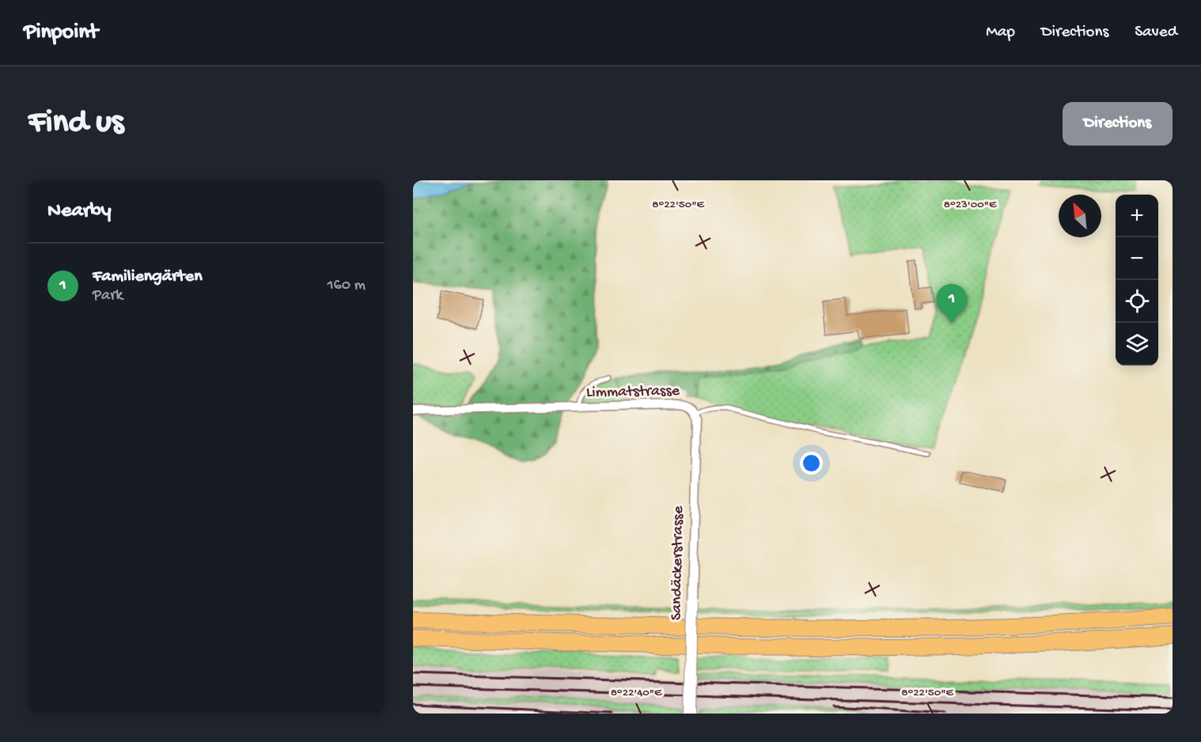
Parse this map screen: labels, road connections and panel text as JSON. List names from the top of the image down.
{
  "streets": {
    "street": ["Limmatstrasse", "Sandäckerstrasse"]
  },
  "crossings": [
    ["Limmatstrasse", "Sandäckerstrasse"]
  ],
  "north": "top left",
  "page": {
    "header": "Pinpoint",
    "nav": ["Map", "Directions", "Saved"],
    "buttons": "Directions",
    "title": "Find us",
    "heading": "Nearby",
    "map_buttons": ["+", "−"],
    "list": [
      {
        "mark": "1",
        "name": "Familiengärten",
        "note": "Park",
        "value": "160 m"
      }
    ],
    "pins": "1"
  },
  "coordinates": ["8°23'00\"E", "8°22'50\"E", "8°22'40\"E"]
}
